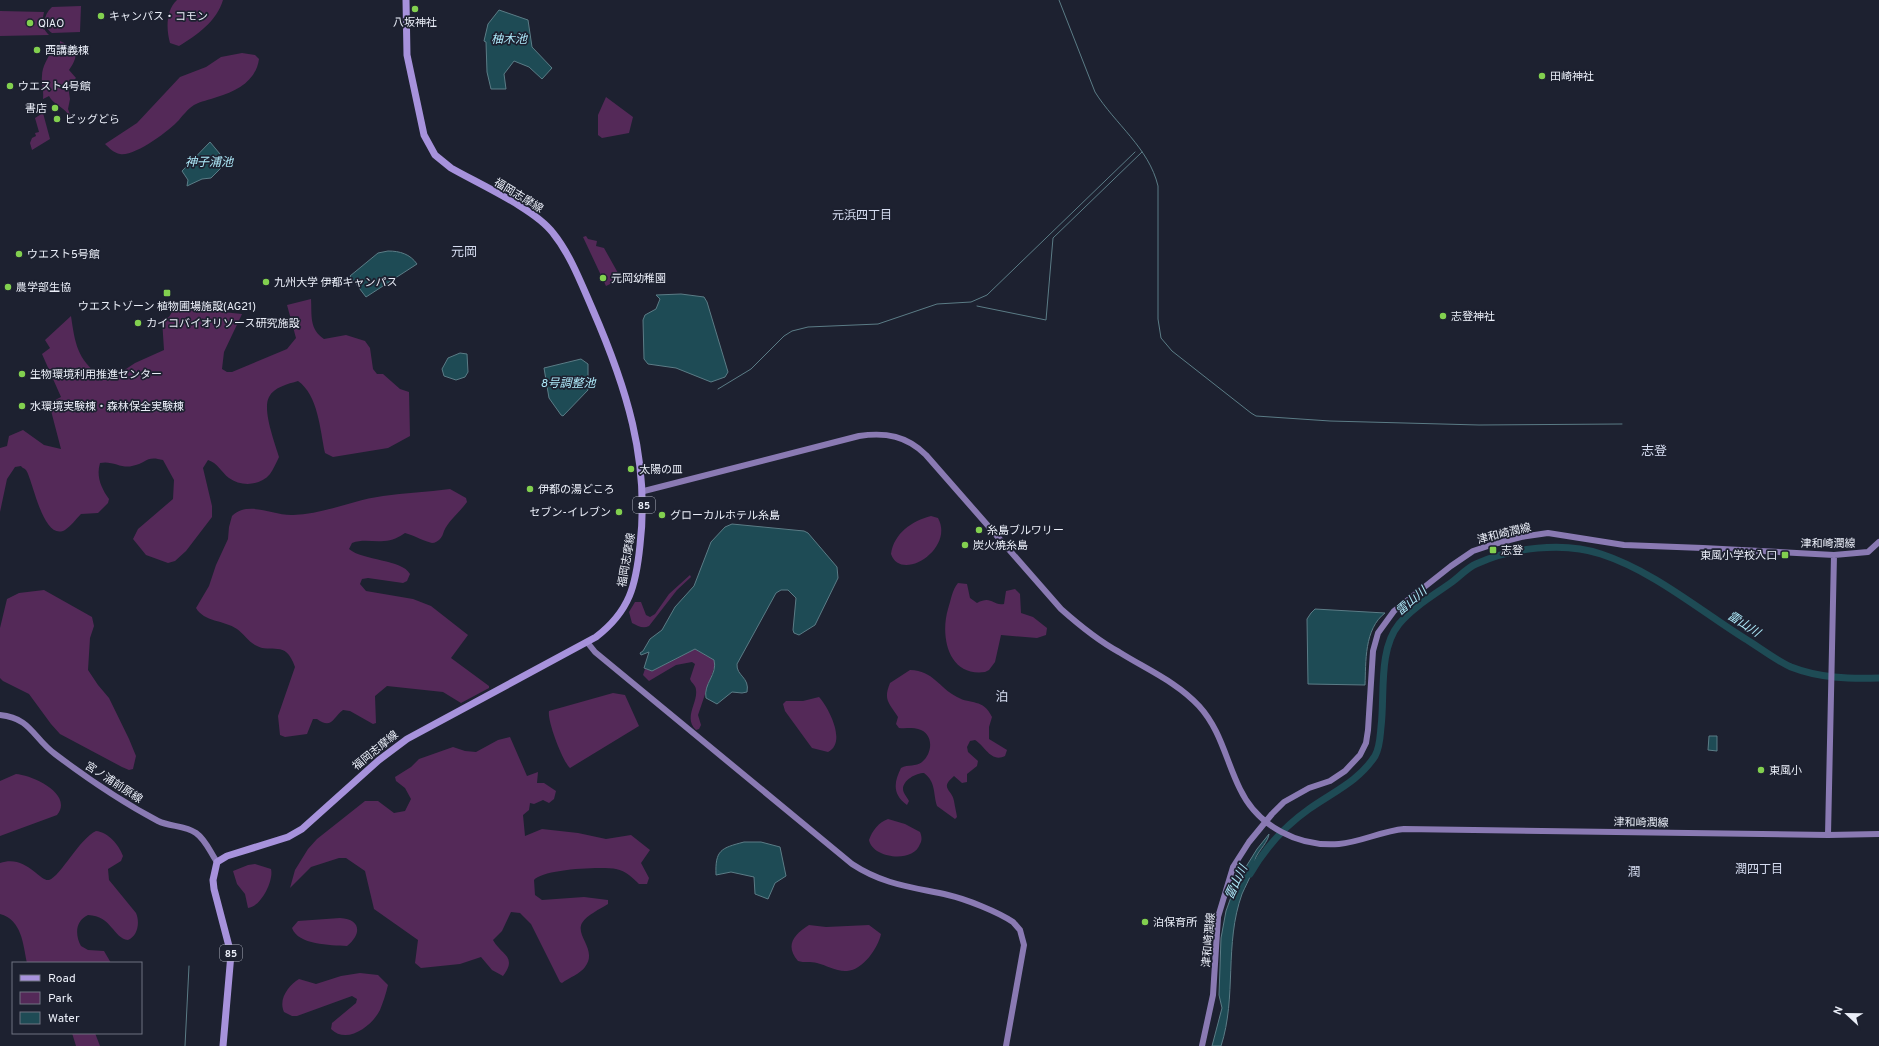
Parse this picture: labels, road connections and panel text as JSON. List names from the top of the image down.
{
  "streets": {
    "main road": [
      "福岡志摩線",
      "85",
      "津和崎潤線",
      "宮ノ浦前原線"
    ]
  },
  "crossings": [
    ["福岡志摩線", "85"],
    ["福岡志摩線", "宮ノ浦前原線"],
    ["85", "宮ノ浦前原線"]
  ],
  "districts": [
    "元浜四丁目",
    "元岡",
    "志登",
    "泊",
    "潤四丁目",
    "潤"
  ],
  "water": [
    "柚木池",
    "神子浦池",
    "8号調整池",
    "雷山川"
  ],
  "places": {
    "other": [
      "八坂神社",
      "キャンパス・コモン",
      "QIAO",
      "西講義棟",
      "田崎神社",
      "ウエスト4号館",
      "書店",
      "ビッグどら",
      "ウエスト5号館",
      "元岡幼稚園",
      "九州大学 伊都キャンパス",
      "農学部生協",
      "志登神社",
      "カイコバイオリソース研究施設",
      "生物環境利用推進センター",
      "水環境実験棟・森林保全実験棟",
      "太陽の皿",
      "伊都の湯どころ",
      "セブン-イレブン",
      "グローカルホテル糸島",
      "糸島ブルワリー",
      "炭火焼糸島",
      "東風小",
      "泊保育所"
    ],
    "transit": ["ウエストゾーン 植物圃場施設(AG21)", "志登", "東風小学校入口"]
  },
  "legend": ["Road", "Park", "Water"],
  "north": "left"
}
